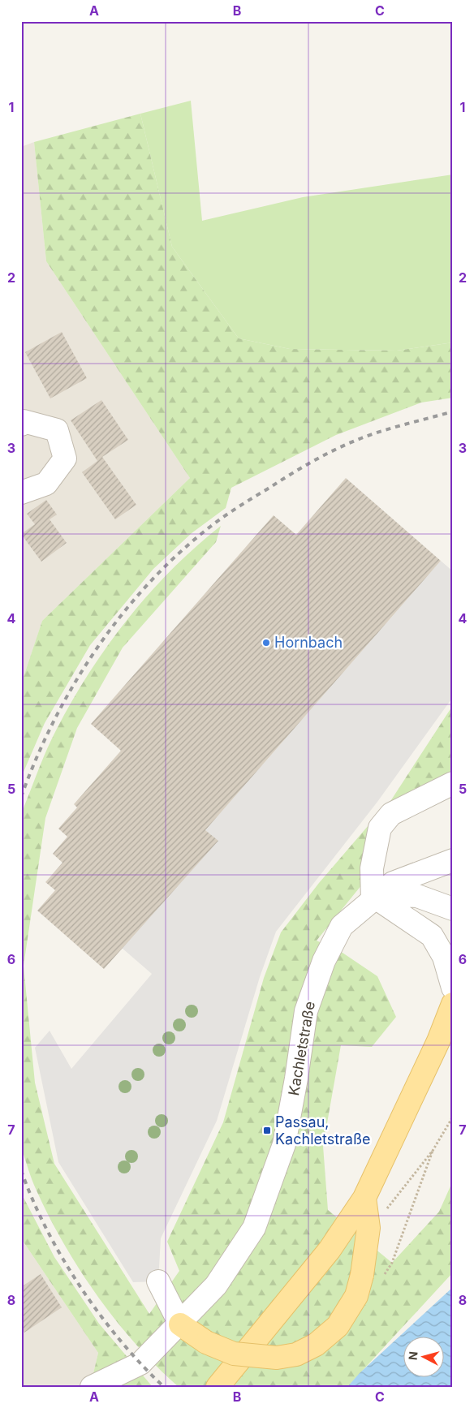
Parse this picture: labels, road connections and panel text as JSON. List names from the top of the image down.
{
  "streets": {
    "street": ["Kachletstraße"]
  },
  "places": {
    "other": ["Hornbach"],
    "transit": ["Passau, Kachletstraße"]
  },
  "north": "left",
  "grid": {
    "columns": ["A", "B", "C"],
    "rows": [
      "1",
      "2",
      "3",
      "4",
      "5",
      "6",
      "7",
      "8"
    ]
  }
}
